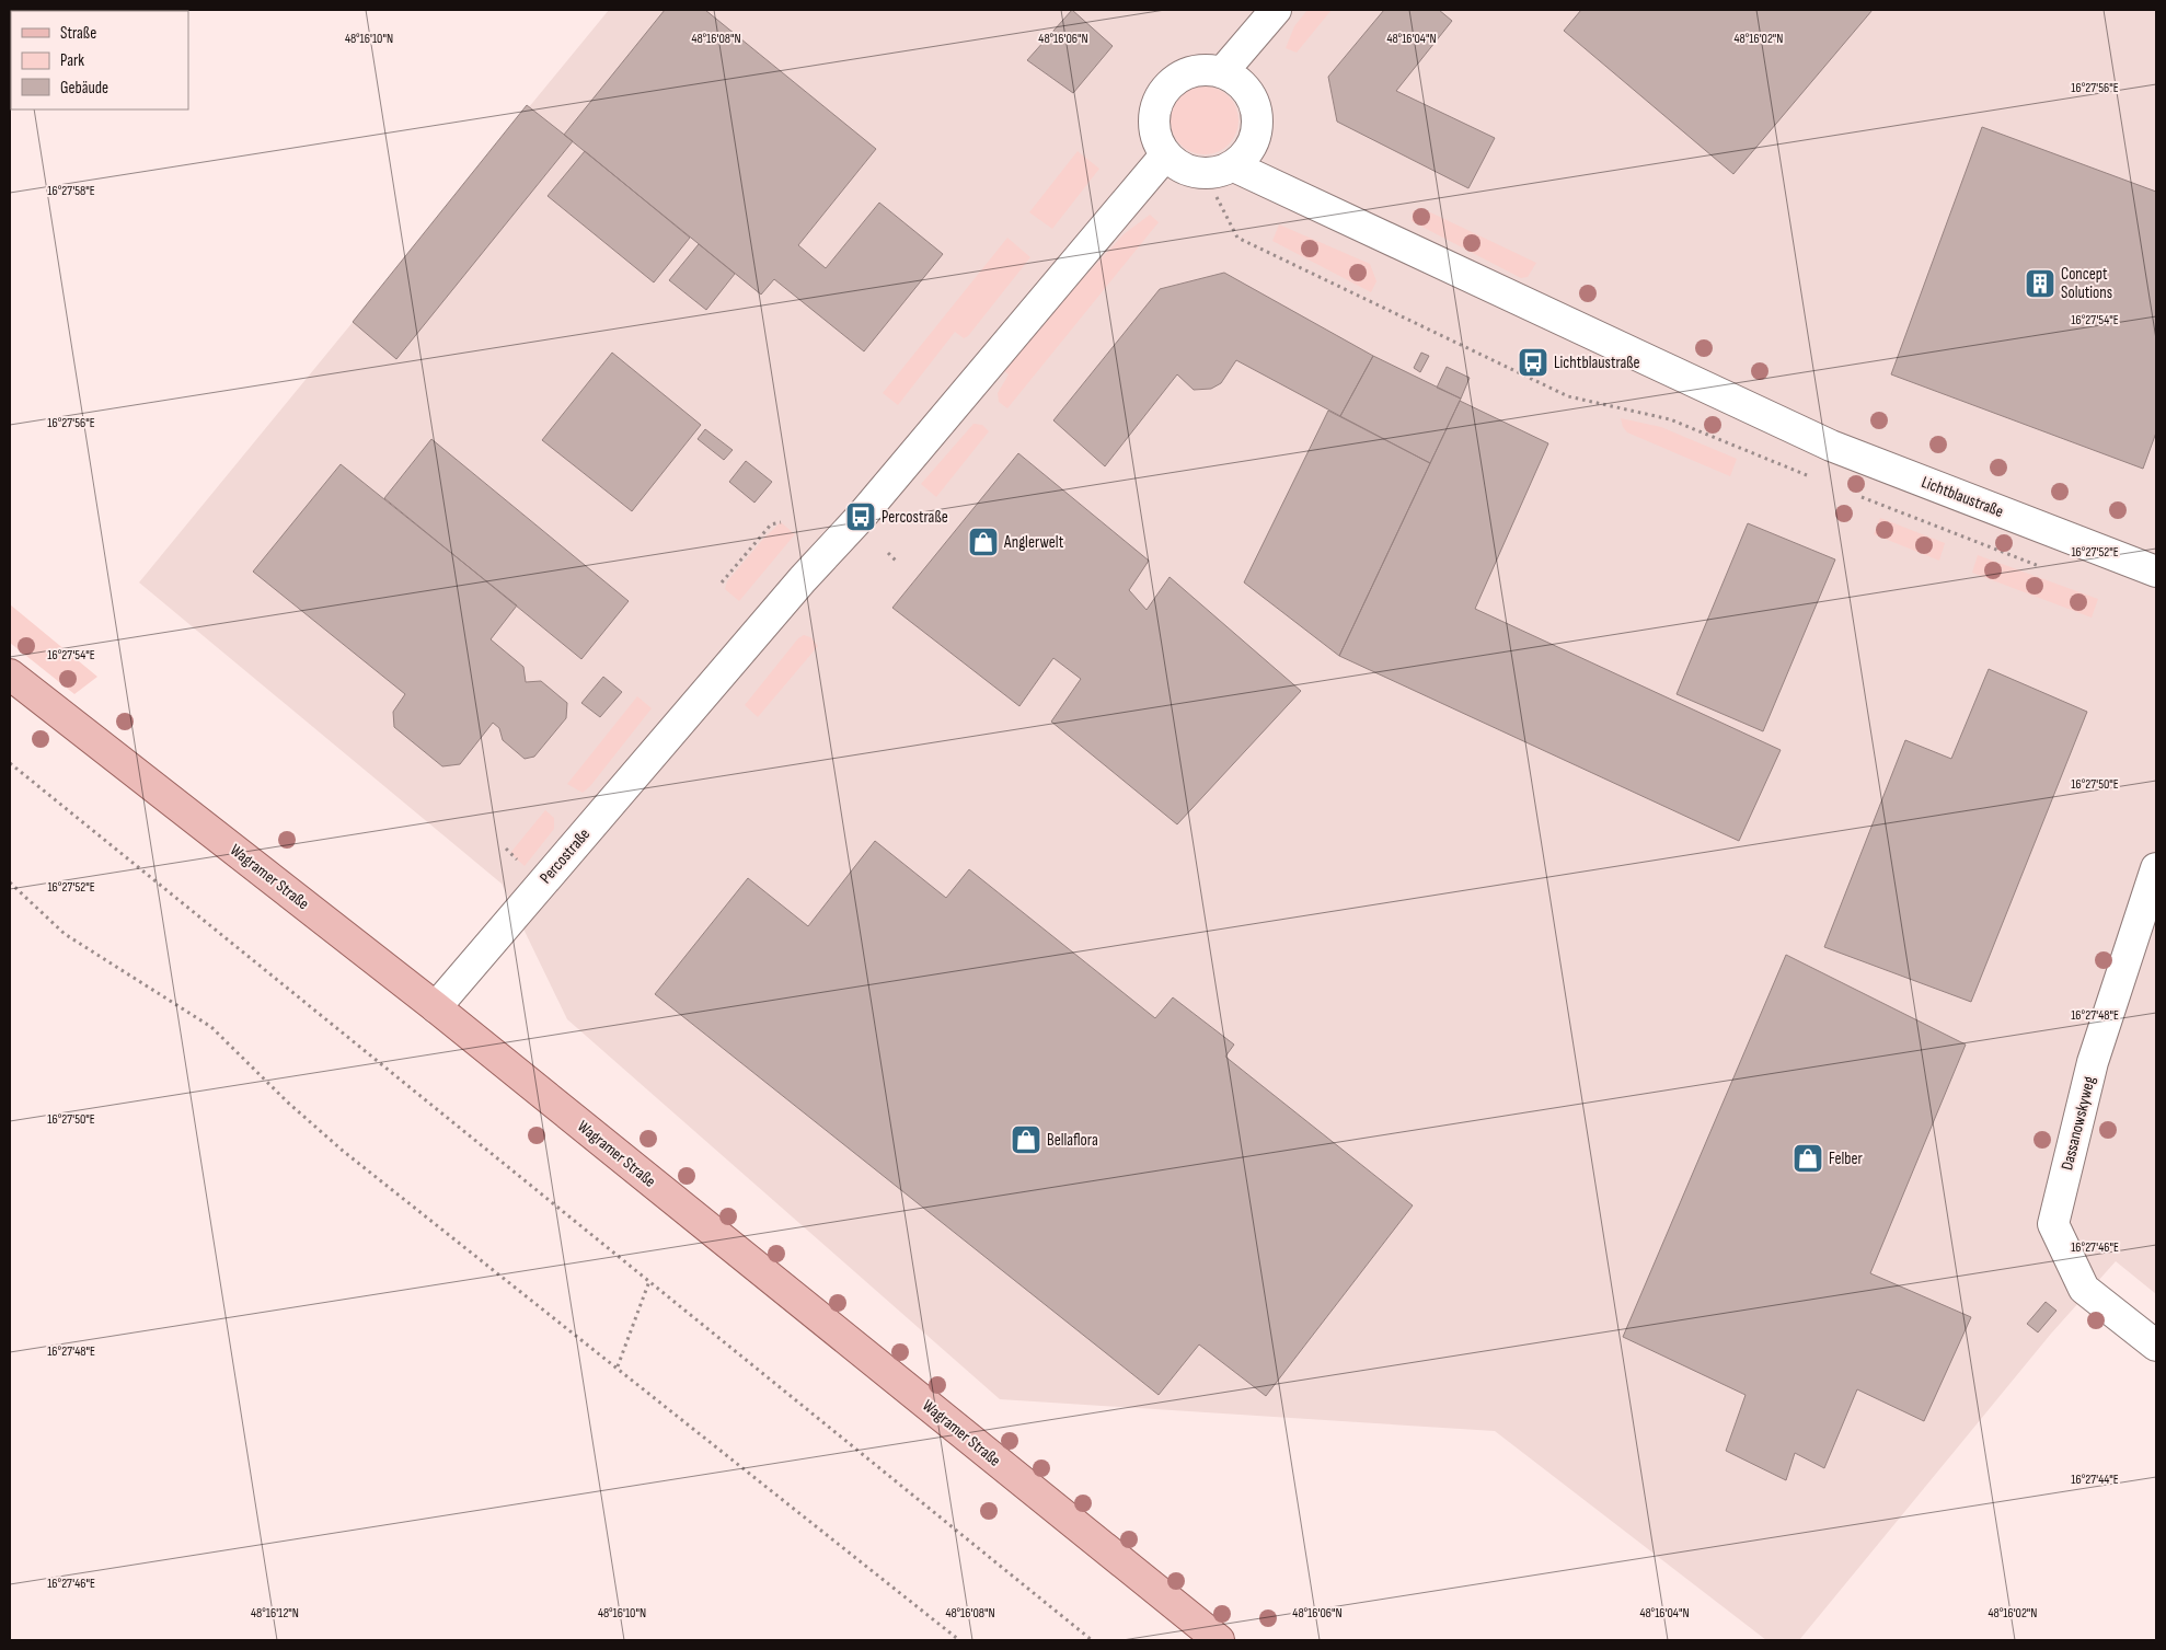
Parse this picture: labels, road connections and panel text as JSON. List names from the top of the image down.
{
  "streets": {
    "main road": ["Wagramer Straße"],
    "street": ["Lichtblaustraße", "Percostraße", "Dassanowskyweg"]
  },
  "crossings": [
    ["Lichtblaustraße", "Percostraße"],
    ["Percostraße", "Wagramer Straße"]
  ],
  "places": {
    "building": ["Concept Solutions"],
    "bus stop": ["Lichtblaustraße", "Percostraße"],
    "shop": ["Anglerwelt", "Bellaflora", "Felber"]
  },
  "legend": ["Straße", "Park", "Gebäude"],
  "coordinates": [
    "48°16'10\"N",
    "48°16'08\"N",
    "48°16'06\"N",
    "48°16'04\"N",
    "48°16'02\"N",
    "16°27'56\"E",
    "16°27'58\"E",
    "16°27'54\"E",
    "16°27'52\"E",
    "16°27'50\"E",
    "16°27'48\"E",
    "16°27'46\"E",
    "16°27'44\"E",
    "48°16'12\"N"
  ]
}
